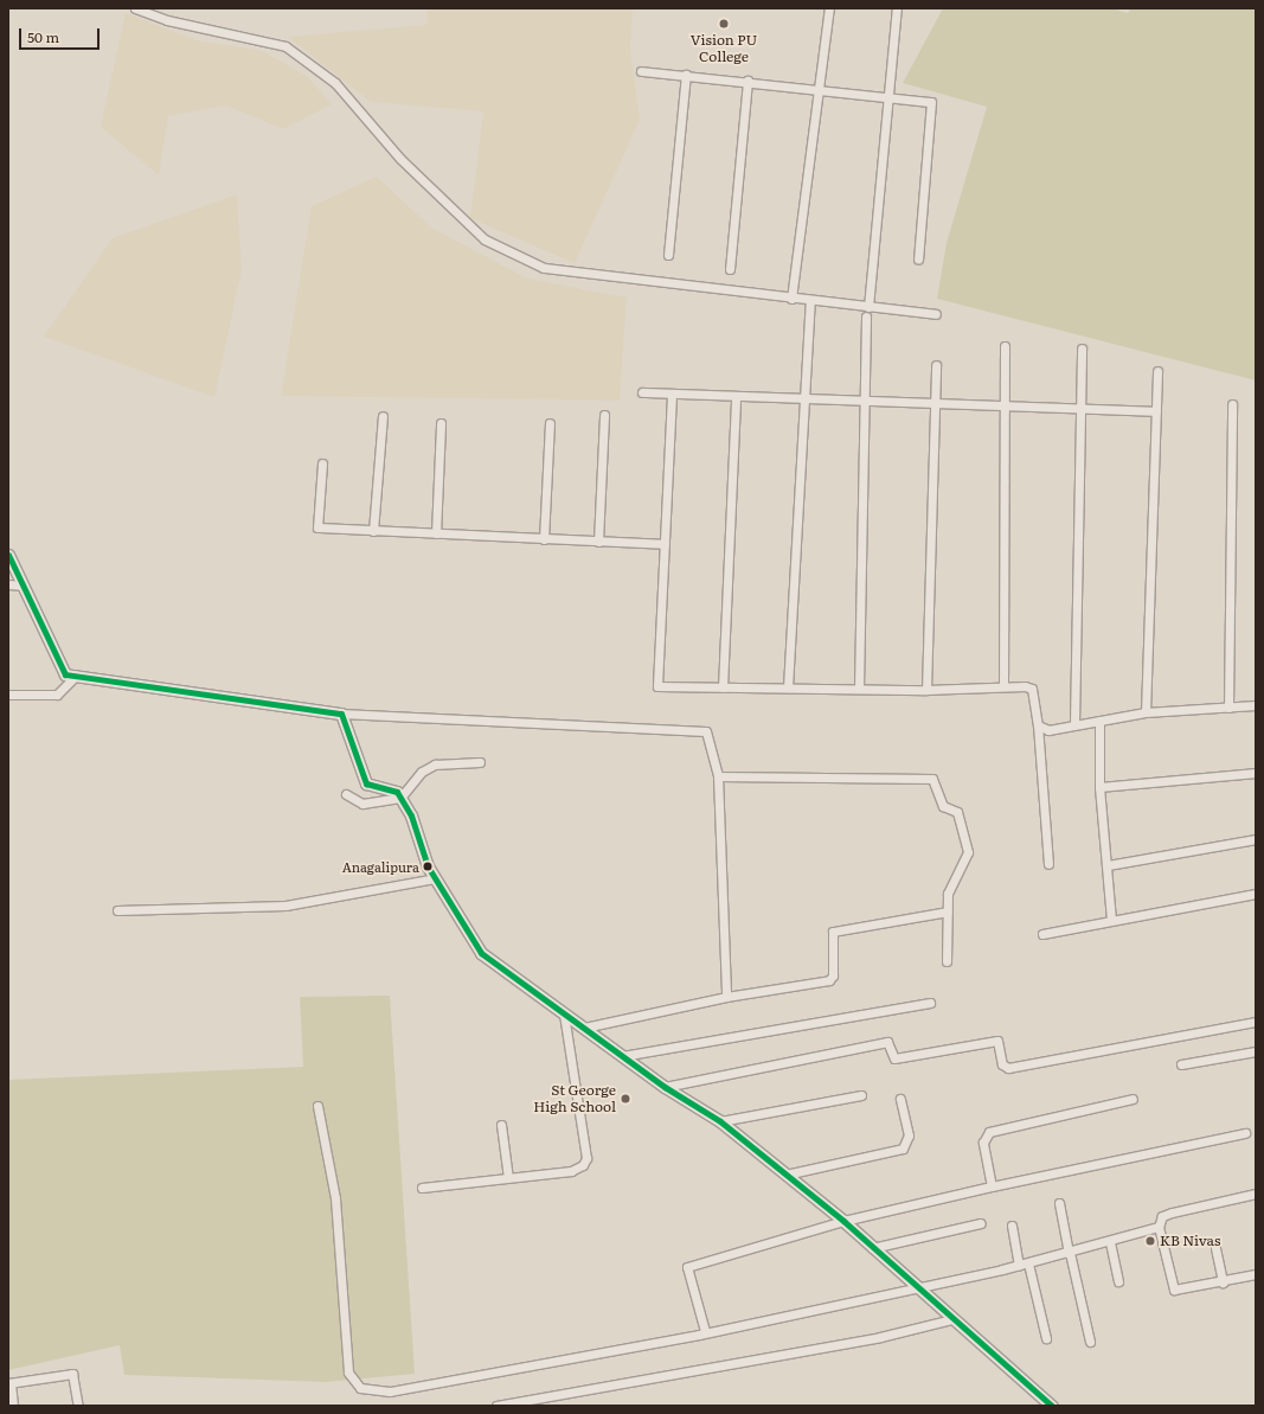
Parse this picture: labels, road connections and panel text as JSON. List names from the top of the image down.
{
  "places": [
    "Vision PU College",
    "Anagalipura",
    "St George High School",
    "KB Nivas"
  ],
  "scale_bar": "50 m"
}
